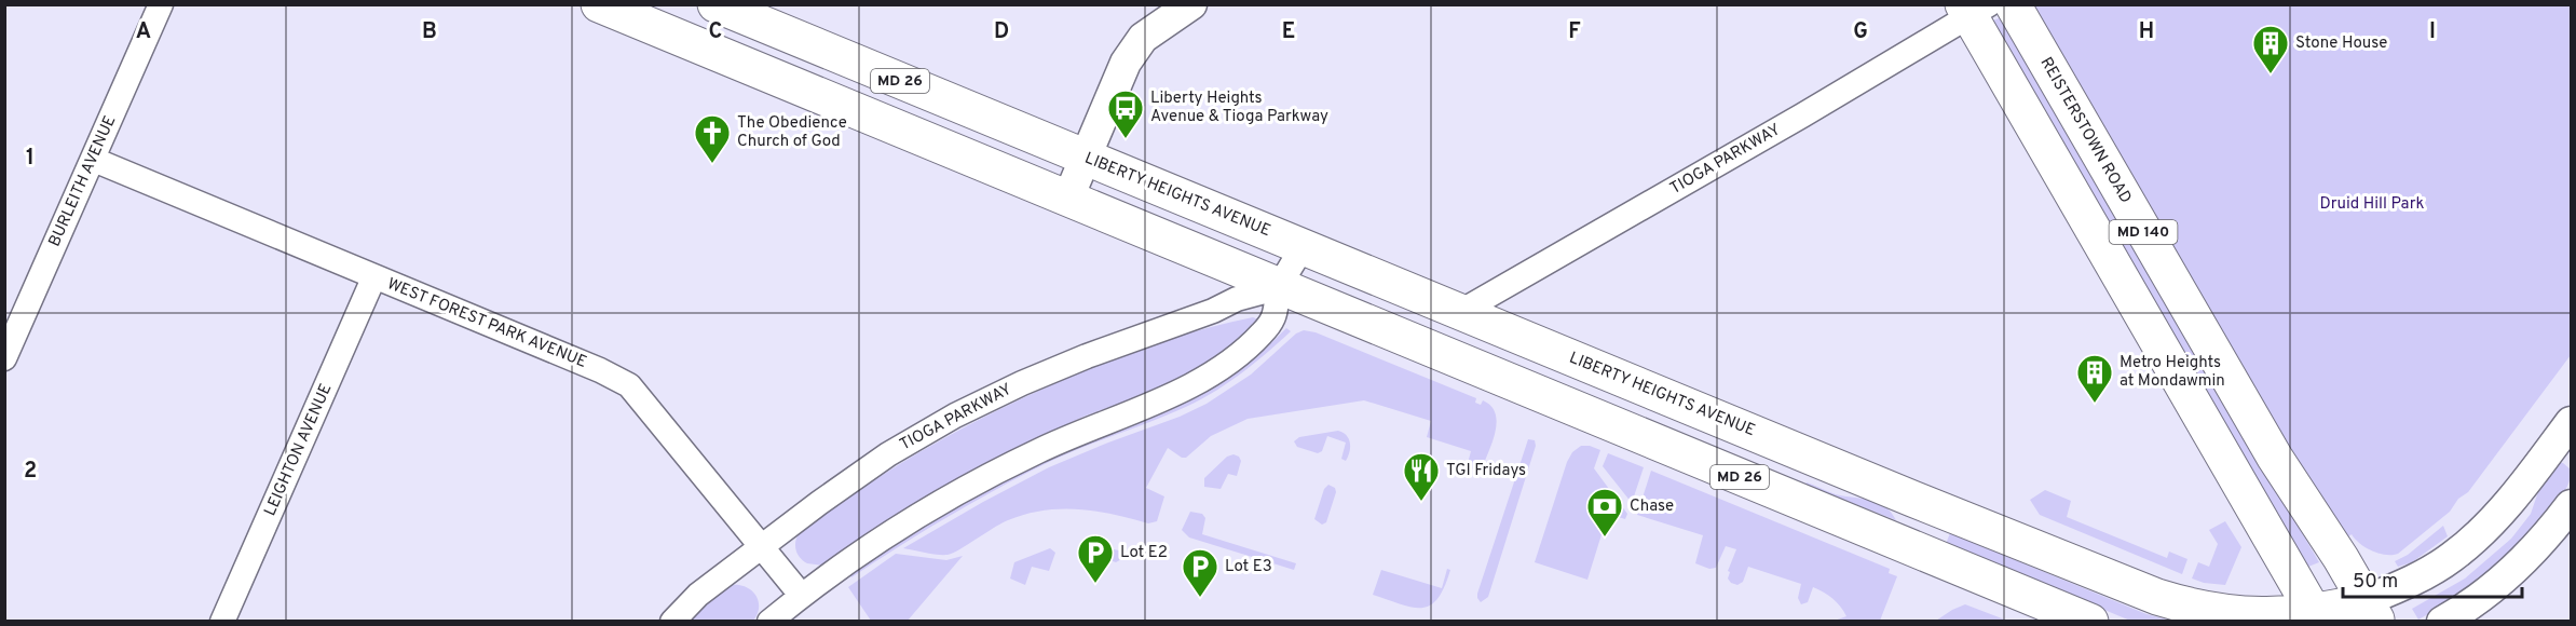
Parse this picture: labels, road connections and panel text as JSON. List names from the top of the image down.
{
  "streets": {
    "main road": [
      "MD 26",
      "REISTERSTOWN ROAD",
      "LIBERTY HEIGHTS AVENUE",
      "MD 140"
    ],
    "street": [
      "TIOGA PARKWAY",
      "BURLEITH AVENUE",
      "WEST FOREST PARK AVENUE",
      "LEIGHTON AVENUE"
    ]
  },
  "crossings": [
    ["MD 26", "TIOGA PARKWAY"],
    ["REISTERSTOWN ROAD", "LIBERTY HEIGHTS AVENUE"],
    ["TIOGA PARKWAY", "LIBERTY HEIGHTS AVENUE"],
    ["TIOGA PARKWAY", "MD 140"],
    ["TIOGA PARKWAY", "WEST FOREST PARK AVENUE"],
    ["BURLEITH AVENUE", "WEST FOREST PARK AVENUE"],
    ["LIBERTY HEIGHTS AVENUE", "MD 140"],
    ["WEST FOREST PARK AVENUE", "LEIGHTON AVENUE"]
  ],
  "parks": ["Druid Hill Park"],
  "places": {
    "building": ["Stone House", "Metro Heights at Mondawmin"],
    "bus stop": ["Liberty Heights Avenue & Tioga Parkway"],
    "church": ["The Obedience Church of God"],
    "restaurant": ["TGI Fridays"],
    "bank": ["Chase"],
    "parking": ["Lot E2", "Lot E3"]
  },
  "scale_bar": "50 m",
  "grid": {
    "columns": [
      "A",
      "B",
      "C",
      "D",
      "E",
      "F",
      "G",
      "H",
      "I"
    ],
    "rows": ["1", "2"]
  }
}
